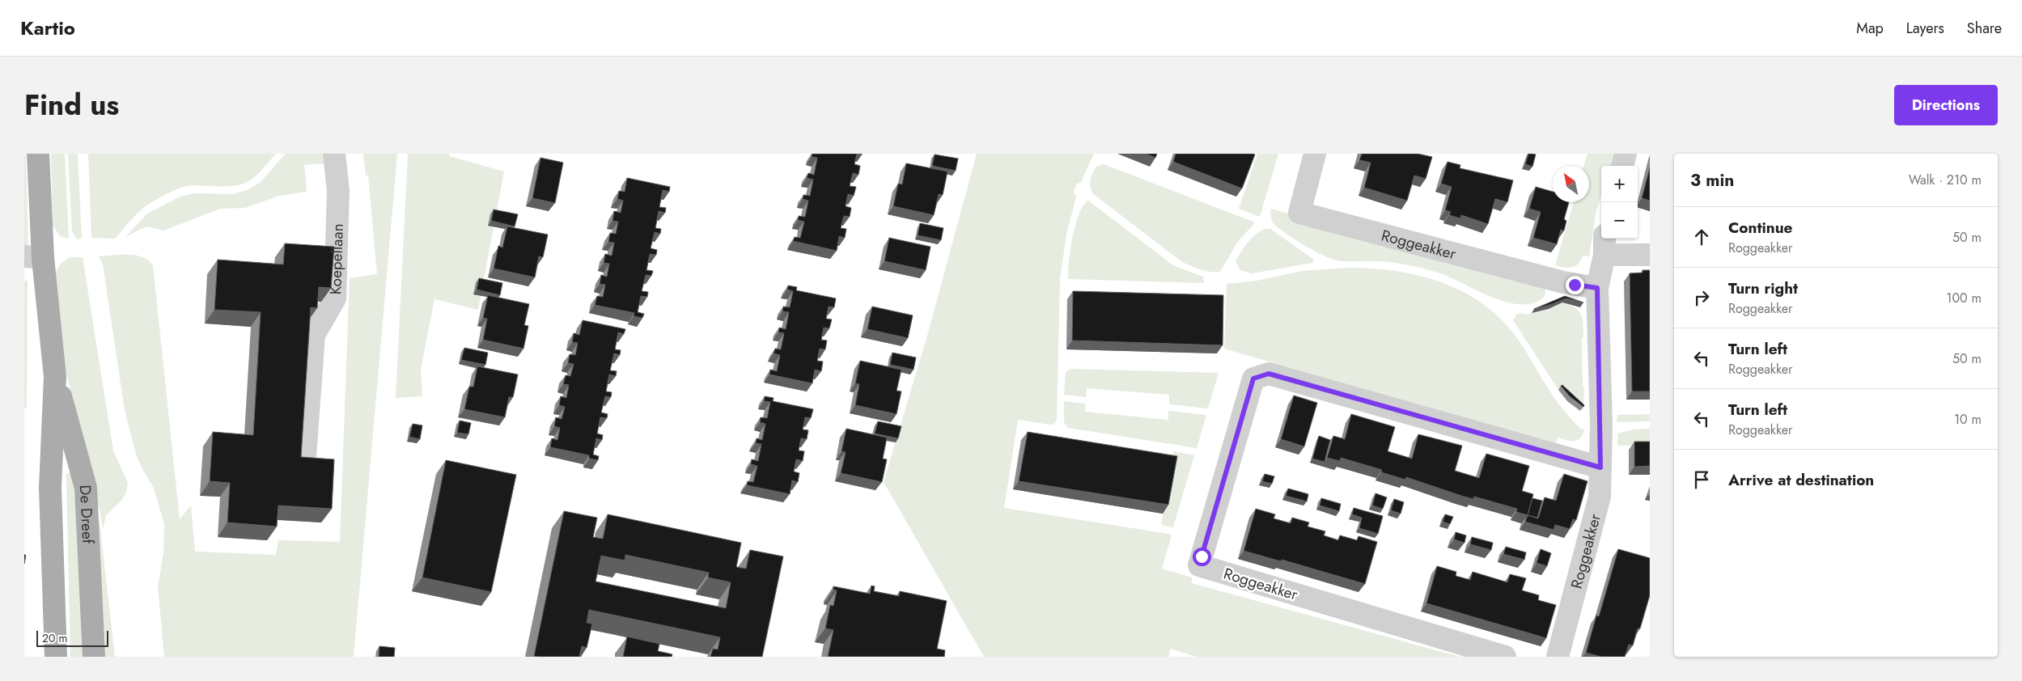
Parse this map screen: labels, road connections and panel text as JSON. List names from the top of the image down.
{
  "streets": {
    "main road": ["De Dreef"],
    "street": ["Roggeakker", "Koepellaan"]
  },
  "scale_bar": "20 m",
  "north": "top left",
  "page": {
    "header": "Kartio",
    "nav": ["Map", "Layers", "Share"],
    "title": "Find us",
    "buttons": "Directions",
    "heading": ["3 min", "Walk · 210 m"],
    "map_buttons": ["+", "−"],
    "list": [
      ["Continue", "Roggeakker", "50 m"],
      ["Turn right", "Roggeakker", "100 m"],
      ["Turn left", "Roggeakker", "50 m"],
      ["Turn left", "Roggeakker", "10 m"],
      "Arrive at destination"
    ],
    "scale": "20 m"
  }
}
